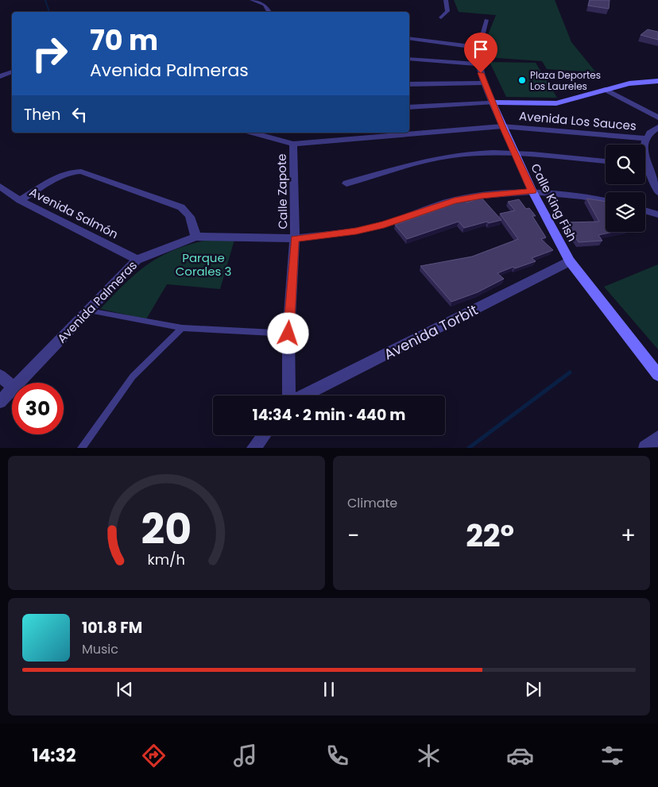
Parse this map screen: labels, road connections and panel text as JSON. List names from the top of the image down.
{
  "streets": {
    "street": [
      "Avenida Los Sauces",
      "Calle Zapote",
      "Calle King Fish",
      "Avenida Salmón",
      "Avenida Palmeras",
      "Avenida Torbit"
    ]
  },
  "crossings": [
    ["Avenida Los Sauces", "Calle Zapote"],
    ["Avenida Los Sauces", "Calle King Fish"],
    ["Calle Zapote", "Avenida Palmeras"],
    ["Calle King Fish", "Avenida Palmeras"],
    ["Calle King Fish", "Avenida Torbit"],
    ["Avenida Salmón", "Avenida Palmeras"]
  ],
  "parks": ["Parque Corales 3"],
  "places": ["Plaza Deportes Los Laureles"],
  "page": {
    "turn": ["70 m", "Avenida Palmeras"],
    "then": "Then",
    "limit": "30",
    "trip": "14:34 · 2 min · 440 m",
    "tile": "Climate",
    "heat": ["−", "22°", "+"],
    "song": ["101.8 FM", "Music"],
    "tabs": "14:32",
    "gauge": ["20", "km/h"]
  }
}
